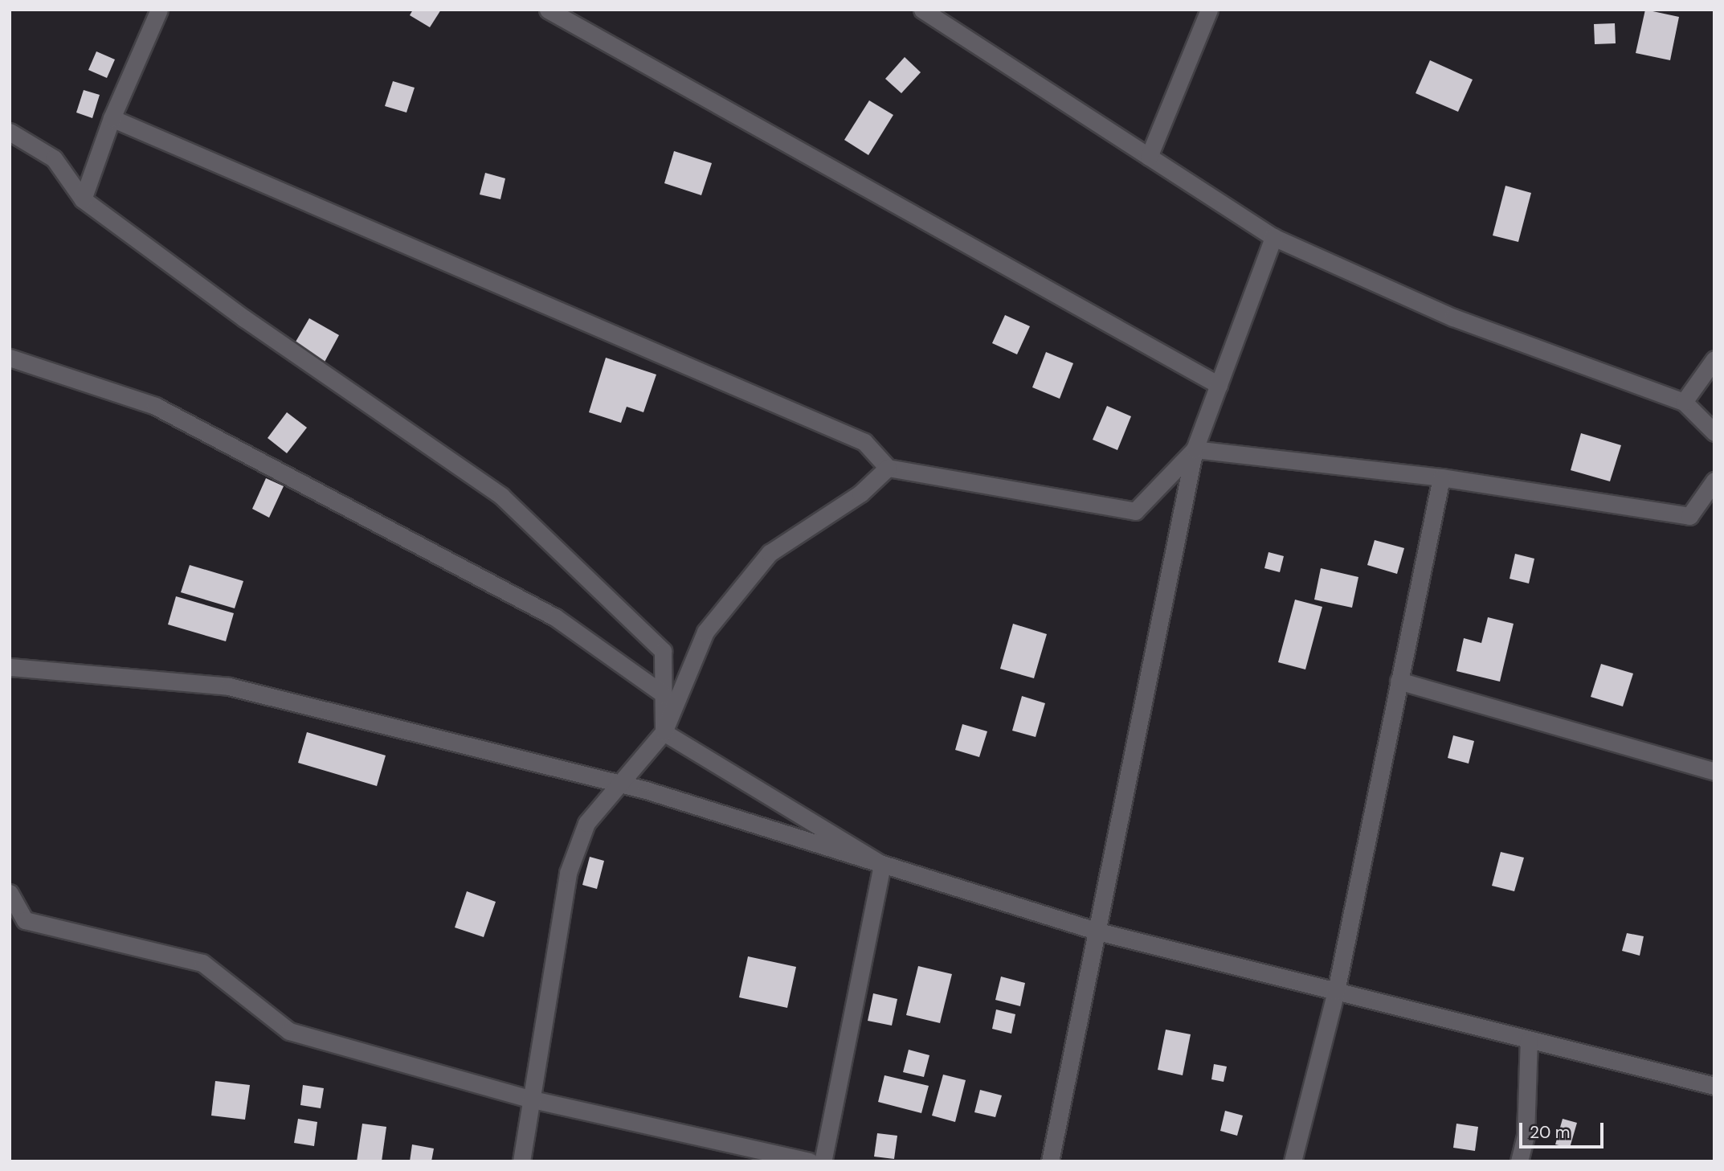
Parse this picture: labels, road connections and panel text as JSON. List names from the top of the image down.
{
  "scale_bar": "20 m"
}
